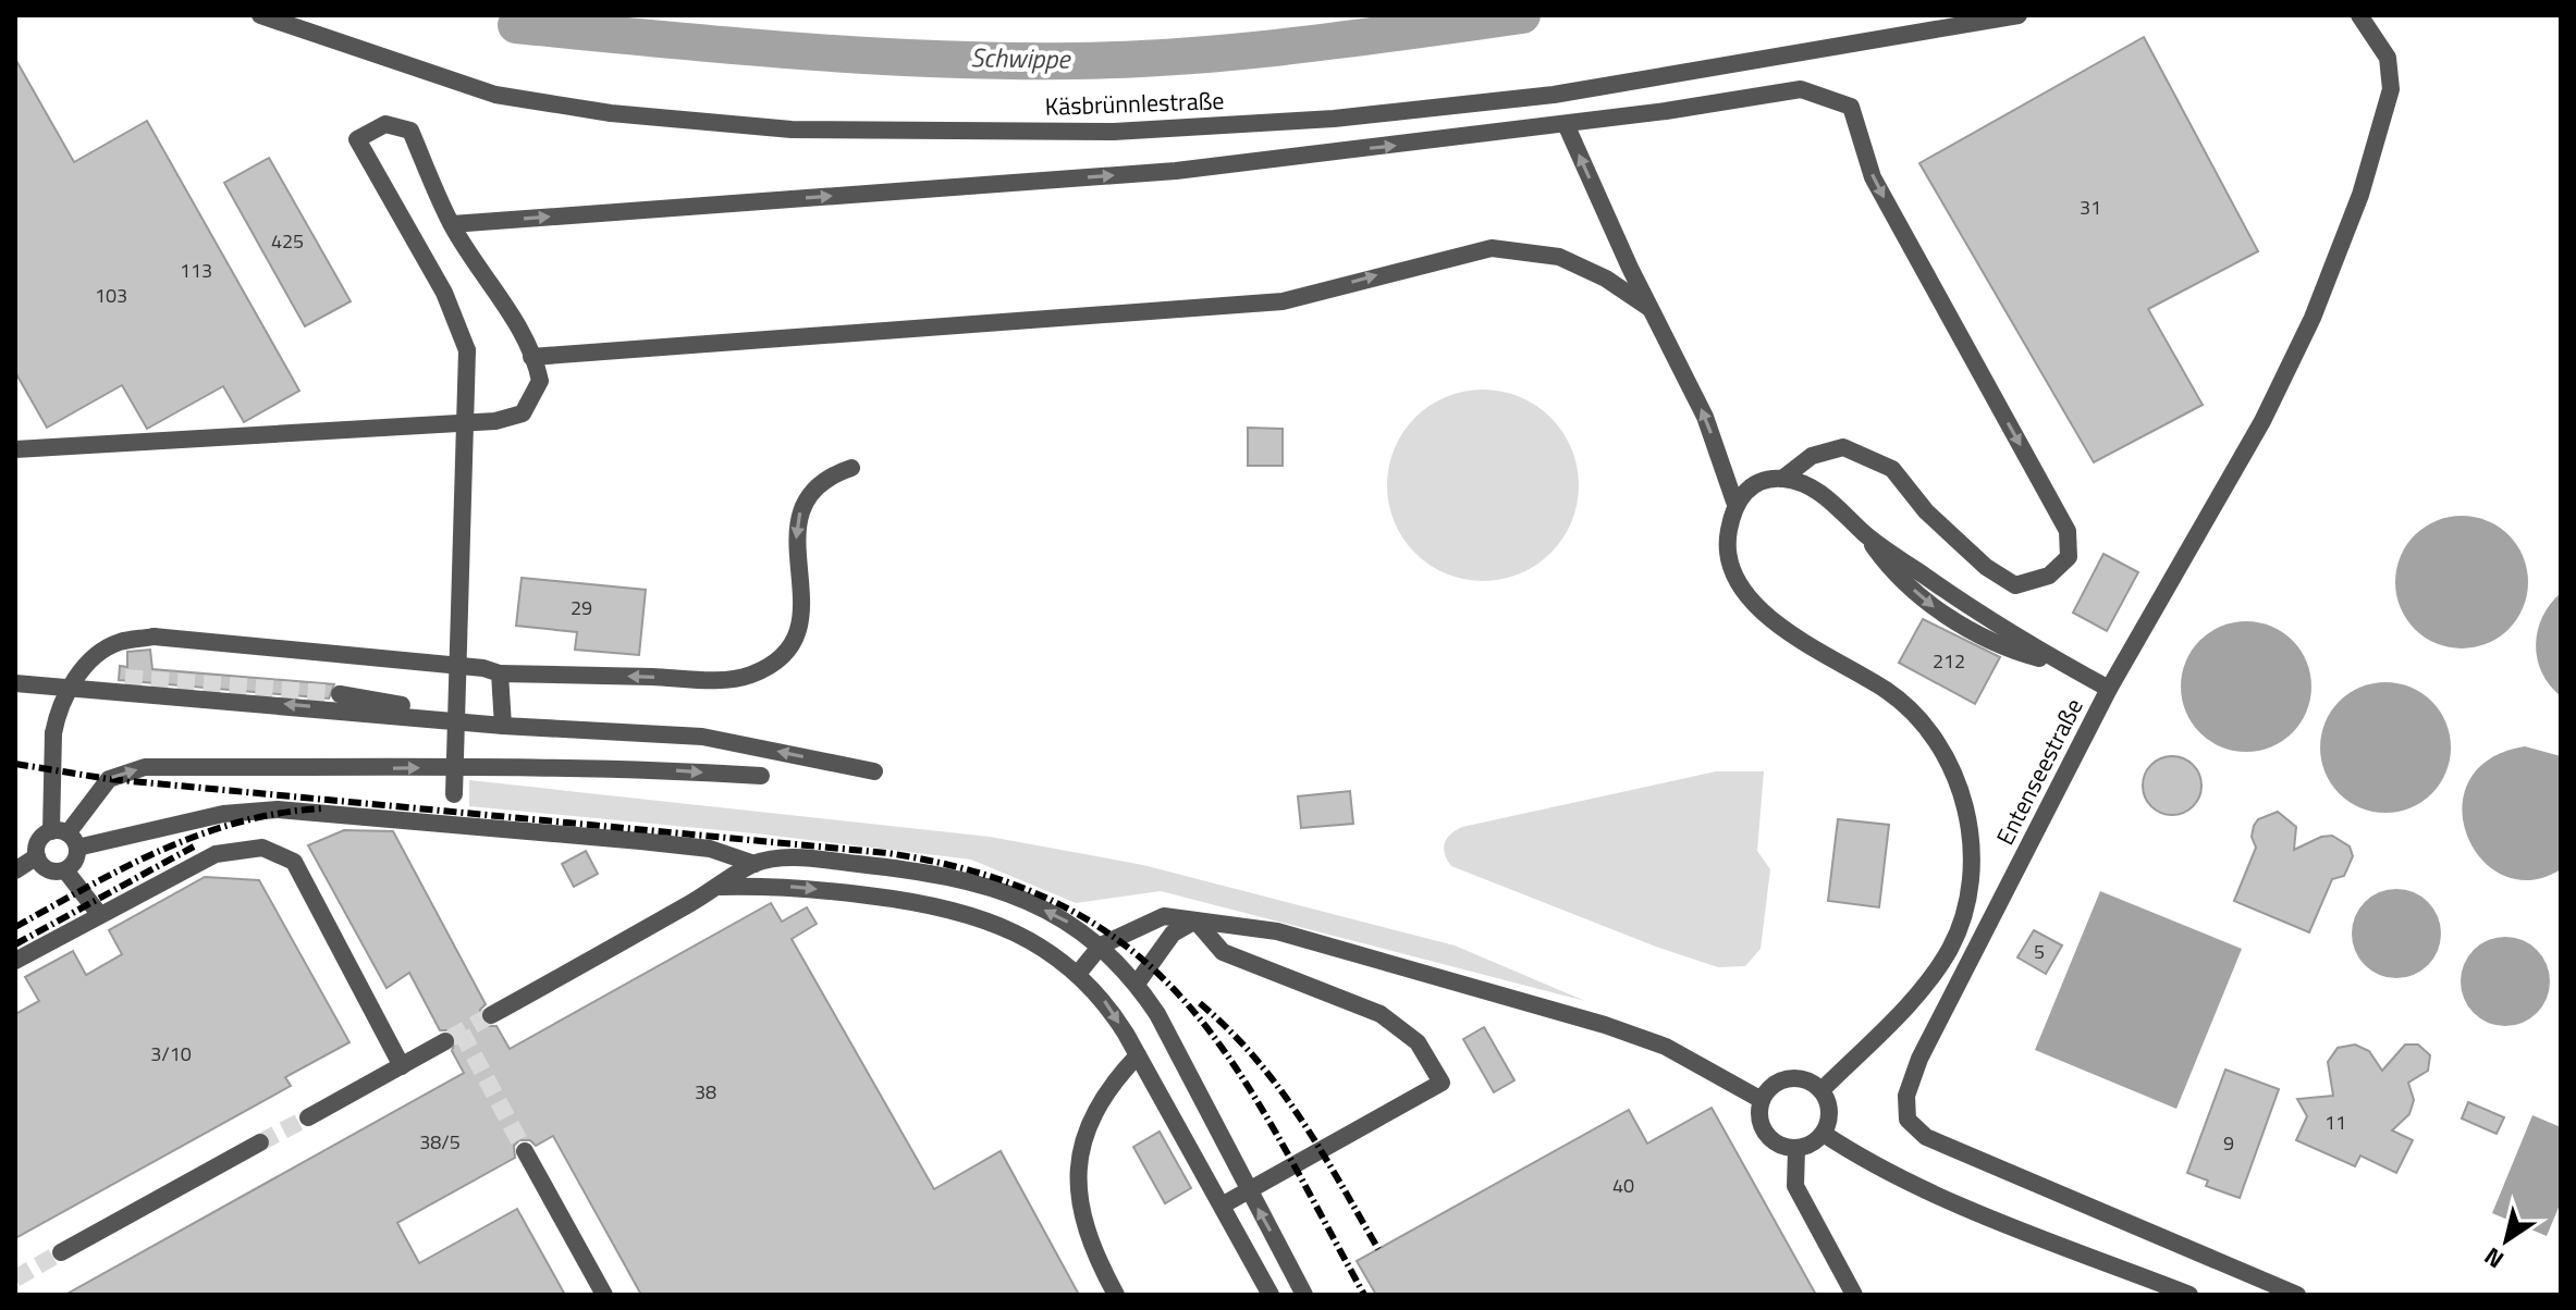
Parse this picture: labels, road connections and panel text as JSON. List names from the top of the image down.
{
  "streets": {
    "street": ["Käsbrünnlestraße", "Entenseestraße"]
  },
  "water": ["Schwippe"],
  "house_numbers": [
    "31",
    "425",
    "113",
    "103",
    "29",
    "212",
    "5",
    "3/10",
    "38",
    "11",
    "38/5",
    "9",
    "40"
  ],
  "north": "bottom left"
}
